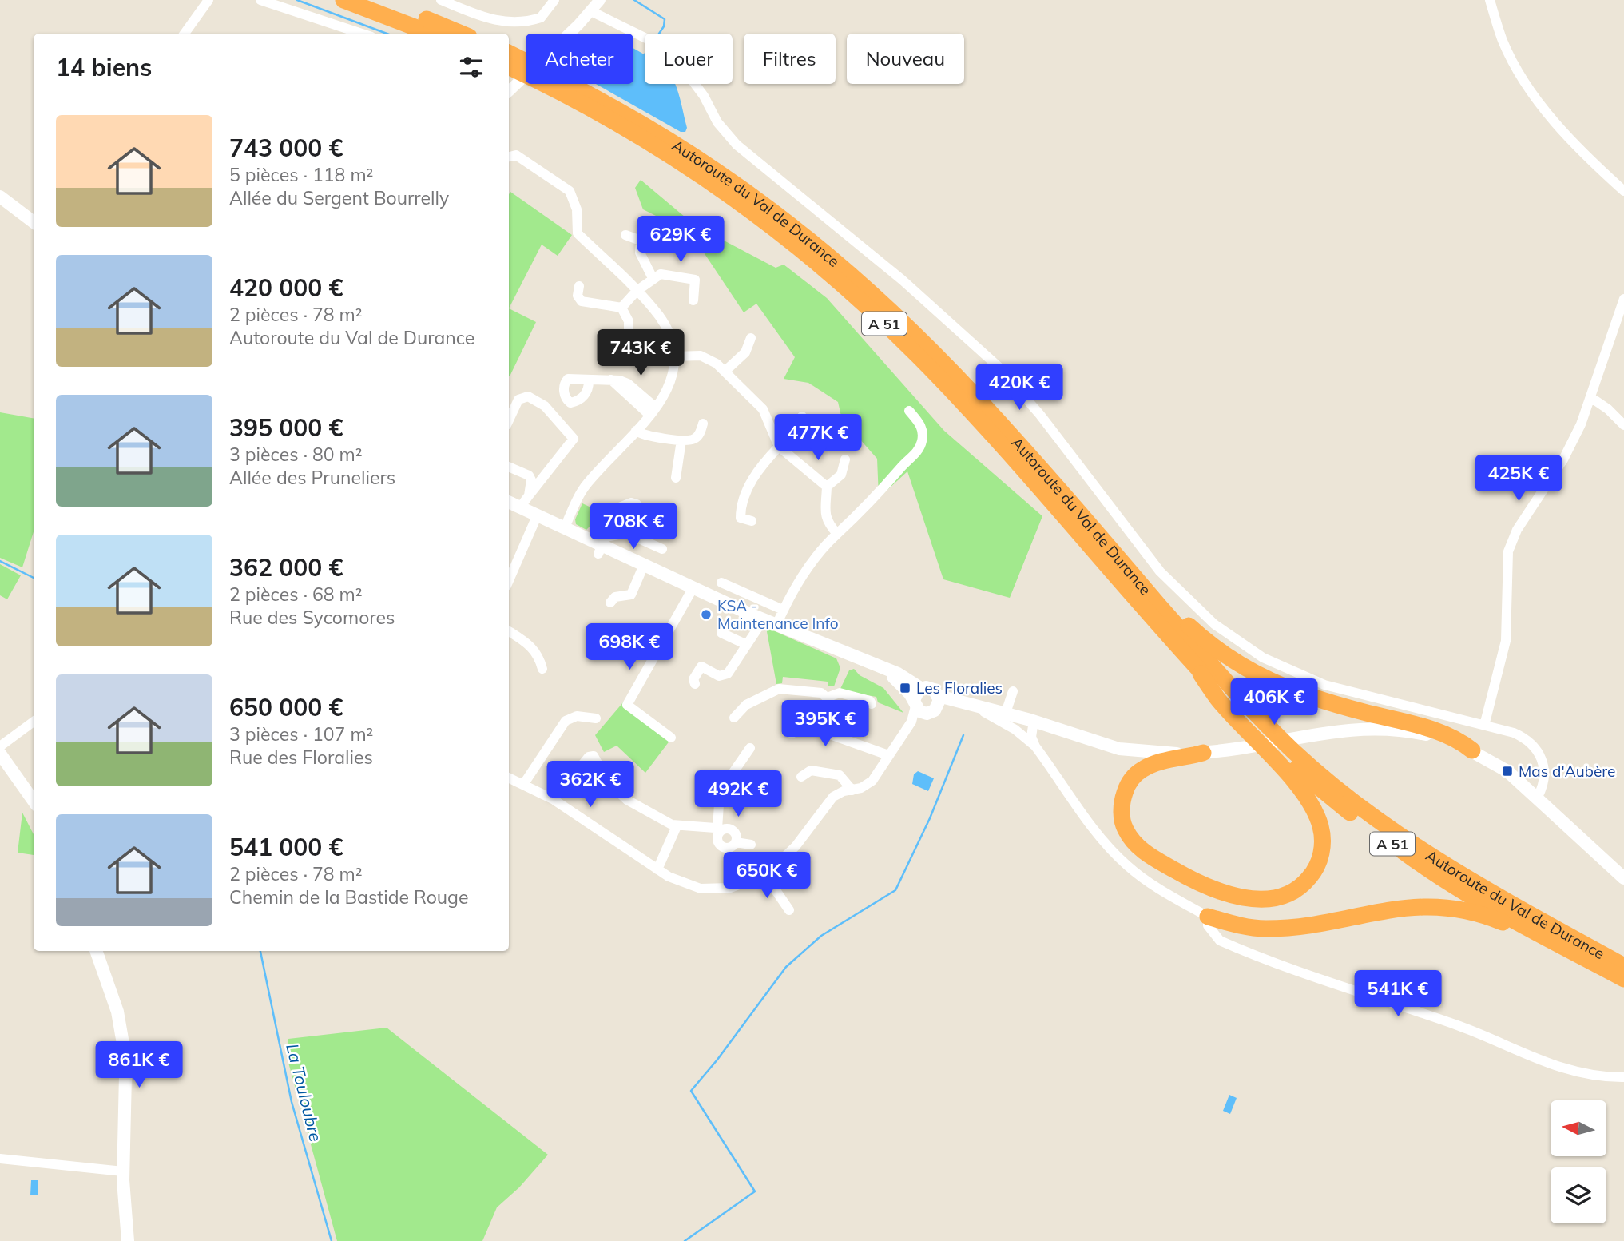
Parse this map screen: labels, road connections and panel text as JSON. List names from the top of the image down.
{
  "streets": {
    "highway": ["Autoroute du Val de Durance", "A 51"]
  },
  "water": ["La Touloubre"],
  "places": {
    "other": ["KSA - Maintenance Info"],
    "transit": ["Les Floralies", "Mas d'Aubère"]
  },
  "north": "left",
  "page": {
    "chip": [
      "Acheter",
      "Louer",
      "Filtres",
      "Nouveau"
    ],
    "heading": "14 biens",
    "list": [
      {
        "name": "743 000 €",
        "note": "5 pièces · 118 m² · Allée du Sergent Bourrelly"
      },
      {
        "name": "420 000 €",
        "note": "2 pièces · 78 m² · Autoroute du Val de Durance"
      },
      {
        "name": "395 000 €",
        "note": "3 pièces · 80 m² · Allée des Pruneliers"
      },
      {
        "name": "362 000 €",
        "note": "2 pièces · 68 m² · Rue des Sycomores"
      },
      {
        "name": "650 000 €",
        "note": "3 pièces · 107 m² · Rue des Floralies"
      },
      {
        "name": "541 000 €",
        "note": "2 pièces · 78 m² · Chemin de la Bastide Rouge"
      }
    ],
    "price": [
      "629K €",
      "743K €",
      "420K €",
      "477K €",
      "425K €",
      "708K €",
      "698K €",
      "406K €",
      "395K €",
      "362K €",
      "492K €",
      "650K €",
      "541K €",
      "861K €"
    ]
  }
}
